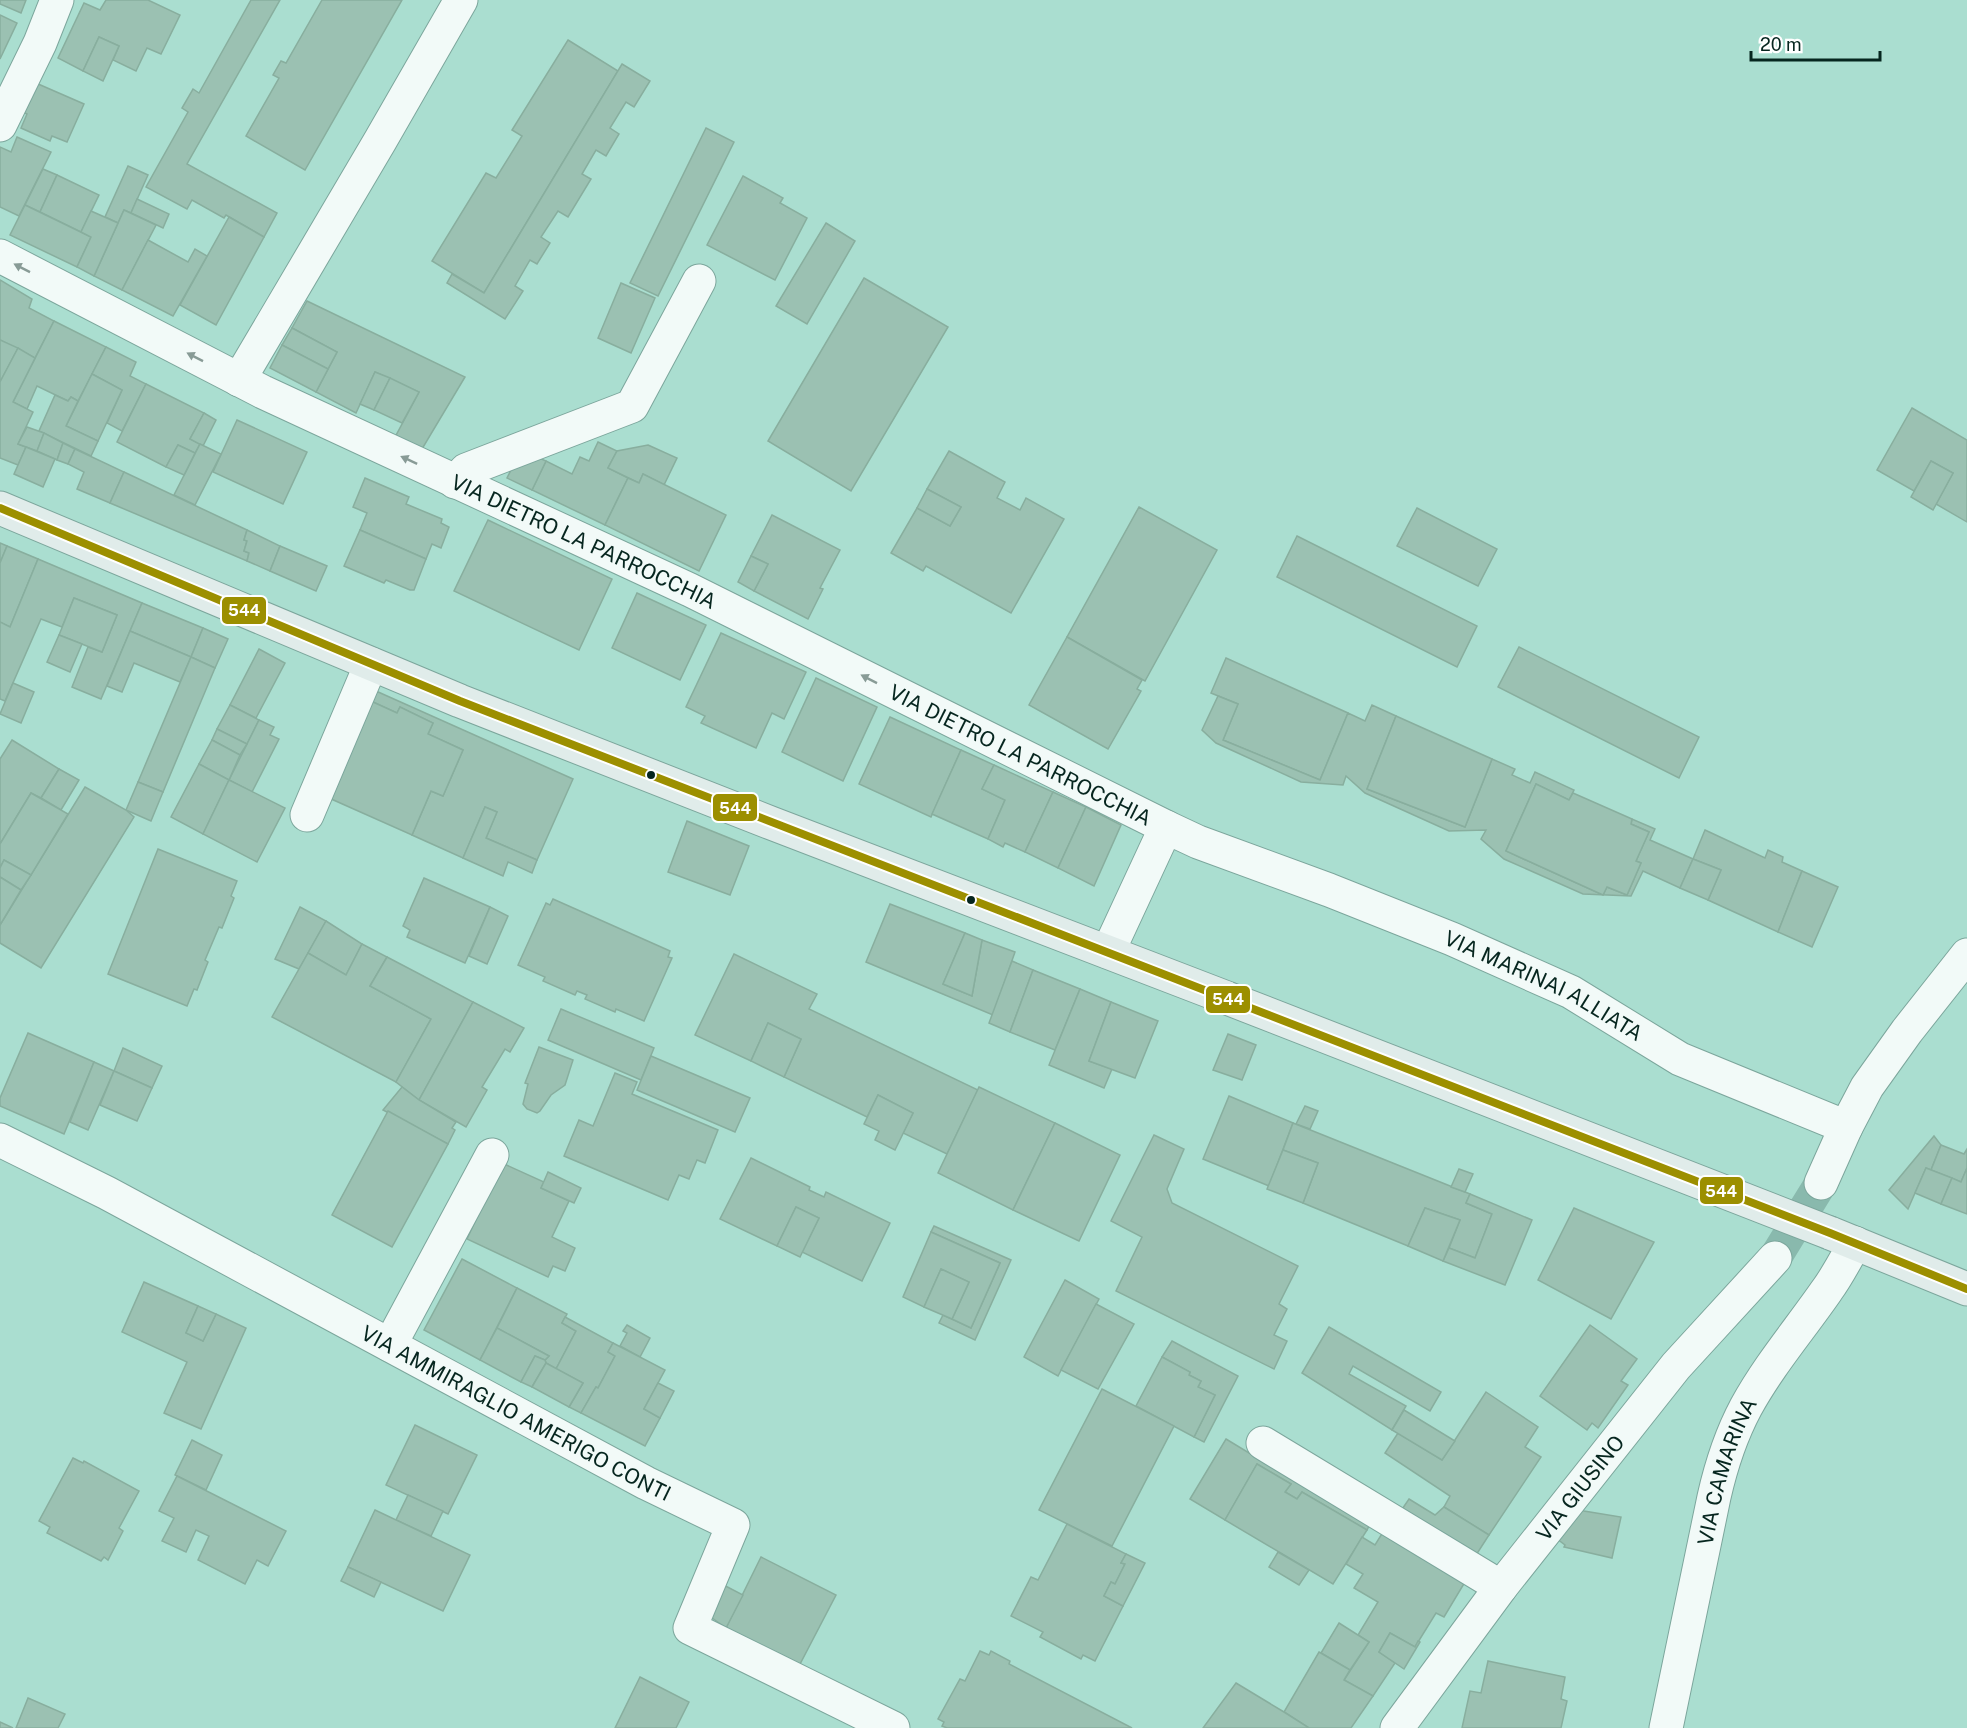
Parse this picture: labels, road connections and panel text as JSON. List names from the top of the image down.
{
  "streets": {
    "street": [
      "VIA DIETRO LA PARROCCHIA",
      "VIA MARINAI ALLIATA",
      "VIA AMMIRAGLIO AMERIGO CONTI",
      "VIA CAMARINA",
      "VIA GIUSINO"
    ]
  },
  "crossings": [
    ["VIA DIETRO LA PARROCCHIA", "VIA MARINAI ALLIATA"]
  ],
  "lines": ["transit line 544"],
  "scale_bar": "20 m"
}
